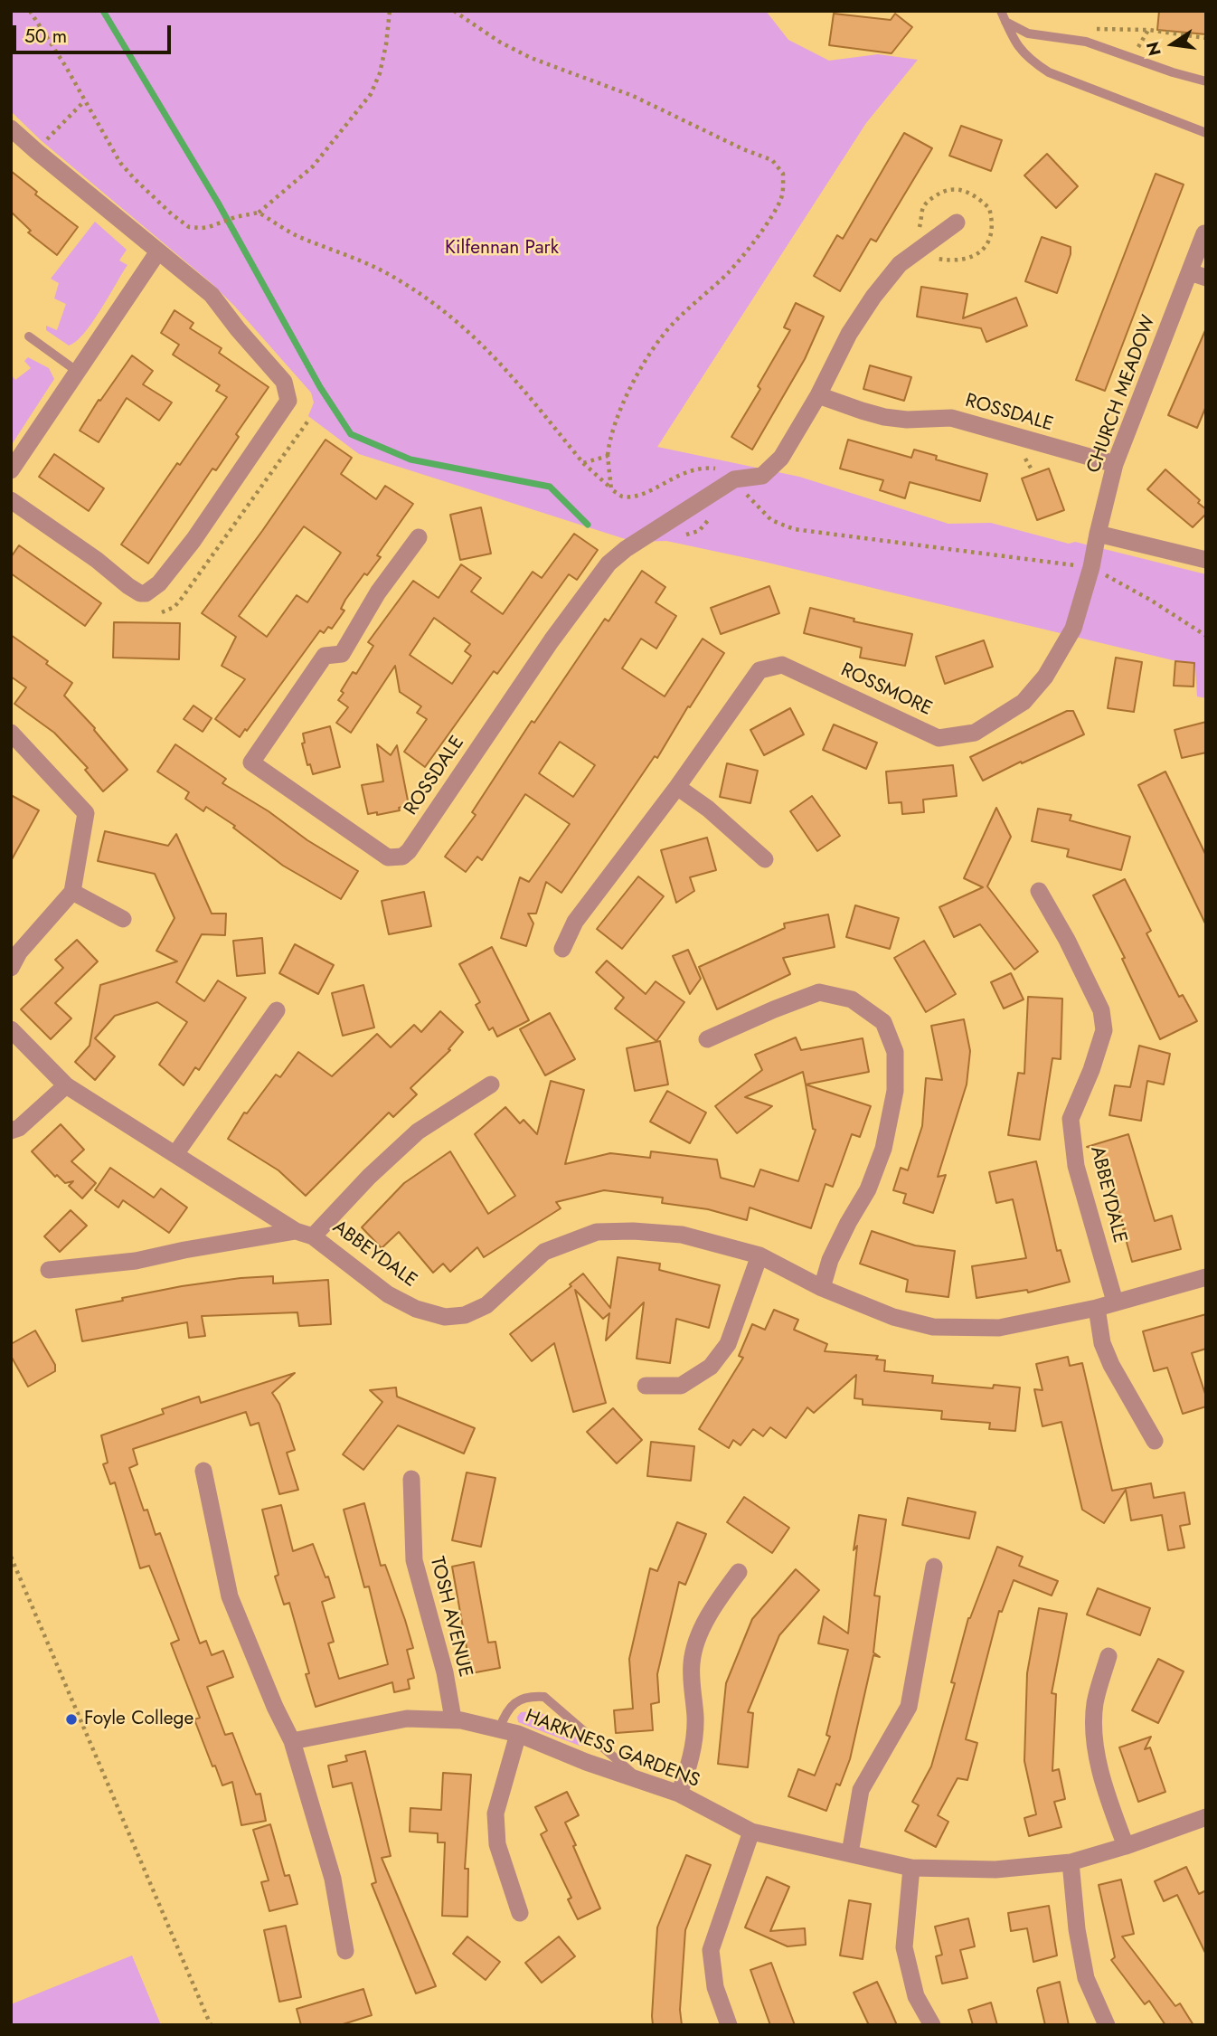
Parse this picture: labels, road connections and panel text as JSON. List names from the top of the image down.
{
  "streets": {
    "street": [
      "CHURCH MEADOW",
      "ROSSDALE",
      "ROSSMORE",
      "ABBEYDALE",
      "TOSH AVENUE",
      "HARKNESS GARDENS"
    ]
  },
  "crossings": [
    ["CHURCH MEADOW", "ROSSDALE"],
    ["CHURCH MEADOW", "ROSSMORE"],
    ["TOSH AVENUE", "HARKNESS GARDENS"]
  ],
  "parks": ["Kilfennan Park"],
  "places": ["Foyle College"],
  "scale_bar": "50 m",
  "north": "left"
}
